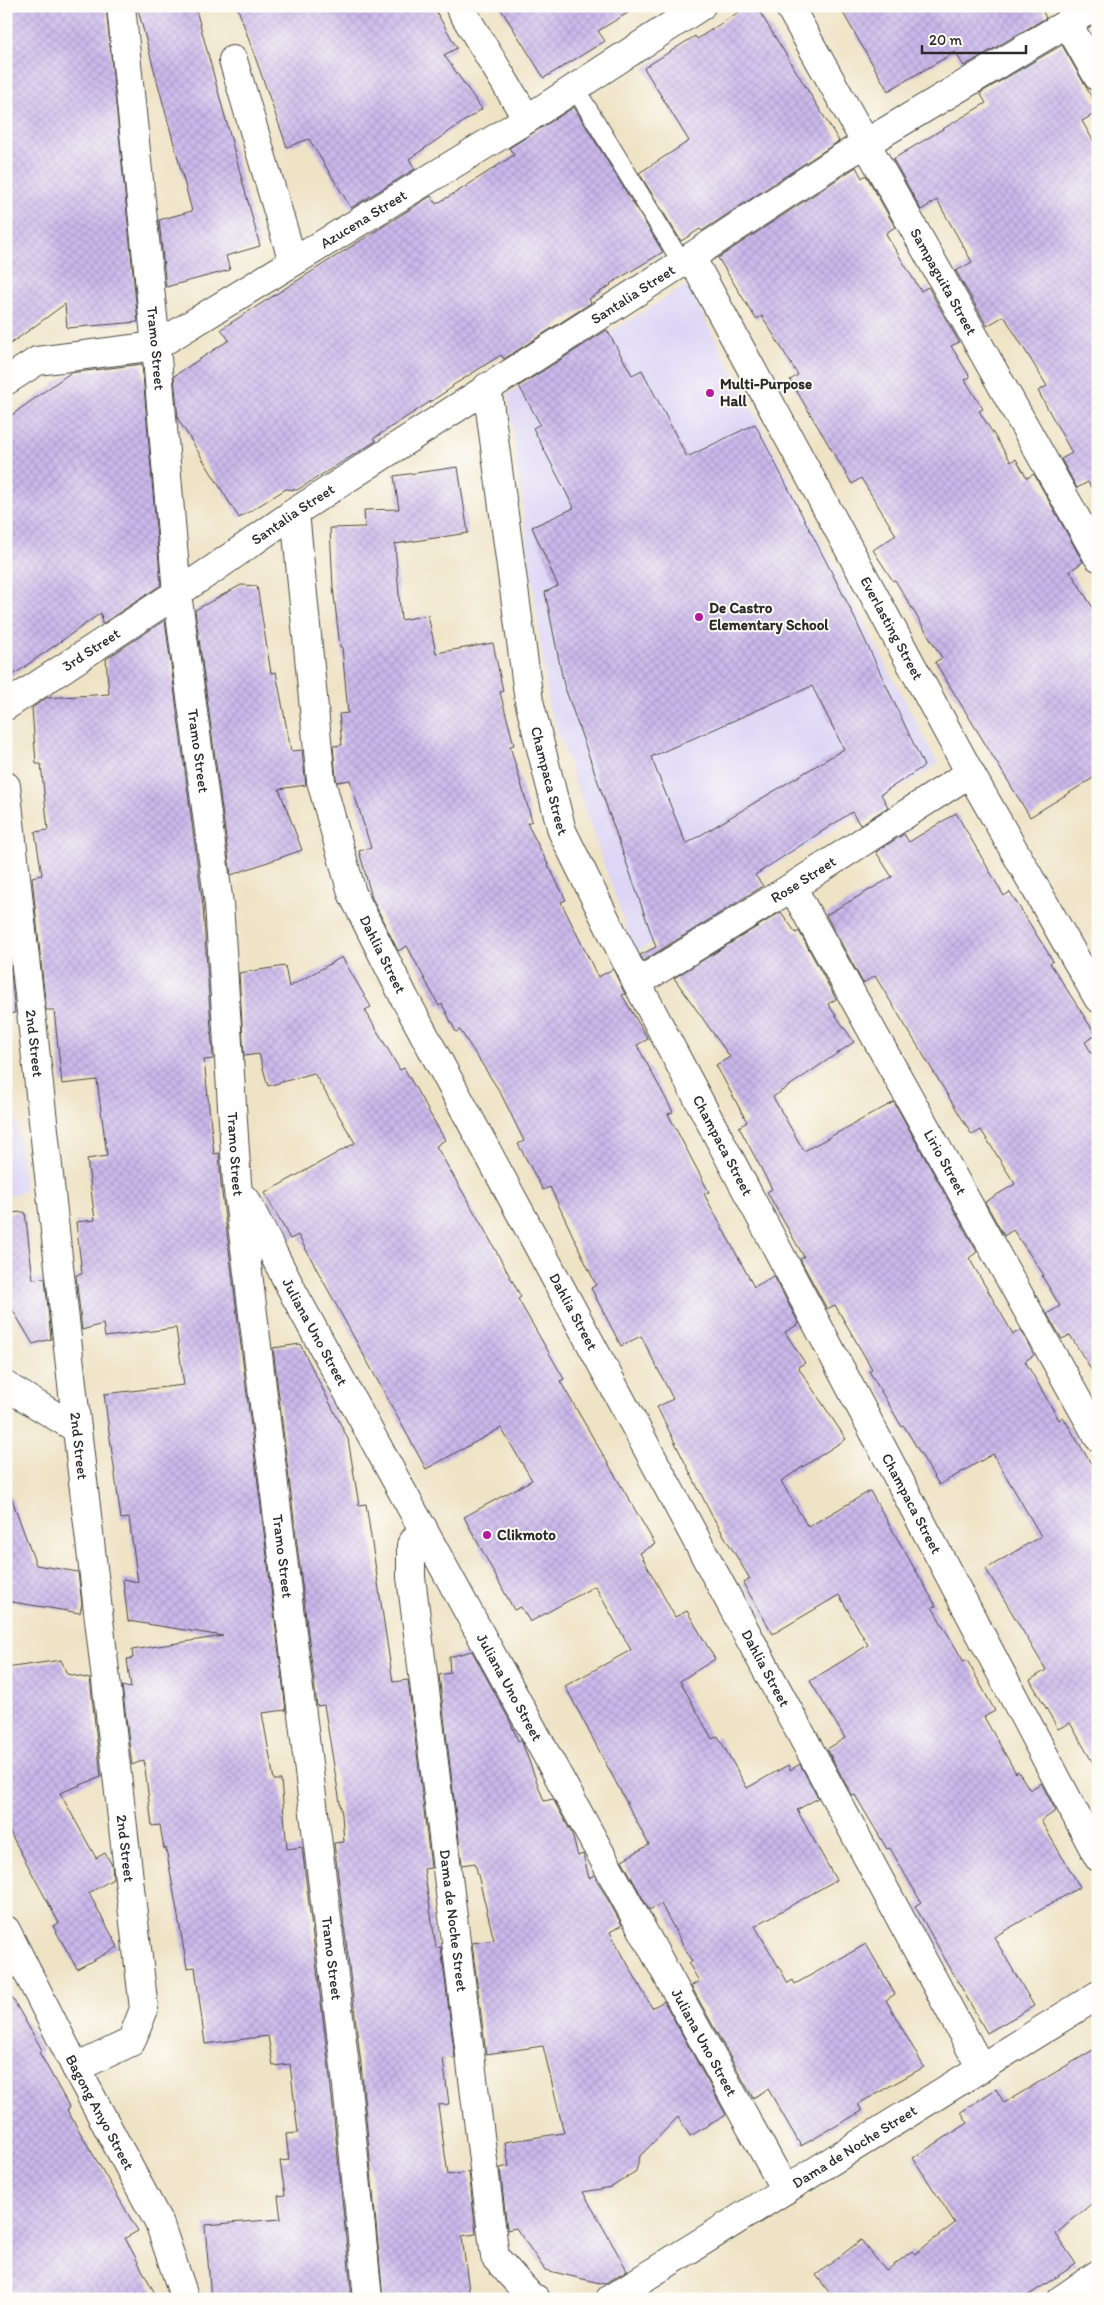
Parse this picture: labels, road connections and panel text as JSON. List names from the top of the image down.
{
  "streets": {
    "street": [
      "Azucena Street",
      "Sampaguita Street",
      "Santalia Street",
      "Tramo Street",
      "Everlasting Street",
      "3rd Street",
      "Champaca Street",
      "Rose Street",
      "Dahlia Street",
      "2nd Street",
      "Lirio Street",
      "Juliana Uno Street",
      "Dama de Noche Street",
      "Bagong Anyo Street"
    ]
  },
  "crossings": [
    ["Azucena Street", "Tramo Street"],
    ["Sampaguita Street", "Santalia Street"],
    ["Santalia Street", "Tramo Street"],
    ["Santalia Street", "Everlasting Street"],
    ["Santalia Street", "3rd Street"],
    ["Santalia Street", "Champaca Street"],
    ["Santalia Street", "Dahlia Street"],
    ["Tramo Street", "3rd Street"],
    ["Tramo Street", "Juliana Uno Street"],
    ["Everlasting Street", "Rose Street"],
    ["Champaca Street", "Rose Street"],
    ["Rose Street", "Lirio Street"],
    ["Dahlia Street", "Dama de Noche Street"],
    ["2nd Street", "Bagong Anyo Street"],
    ["Juliana Uno Street", "Dama de Noche Street"]
  ],
  "places": ["Multi-Purpose Hall", "De Castro Elementary School", "Clikmoto"],
  "scale_bar": "20 m"
}
